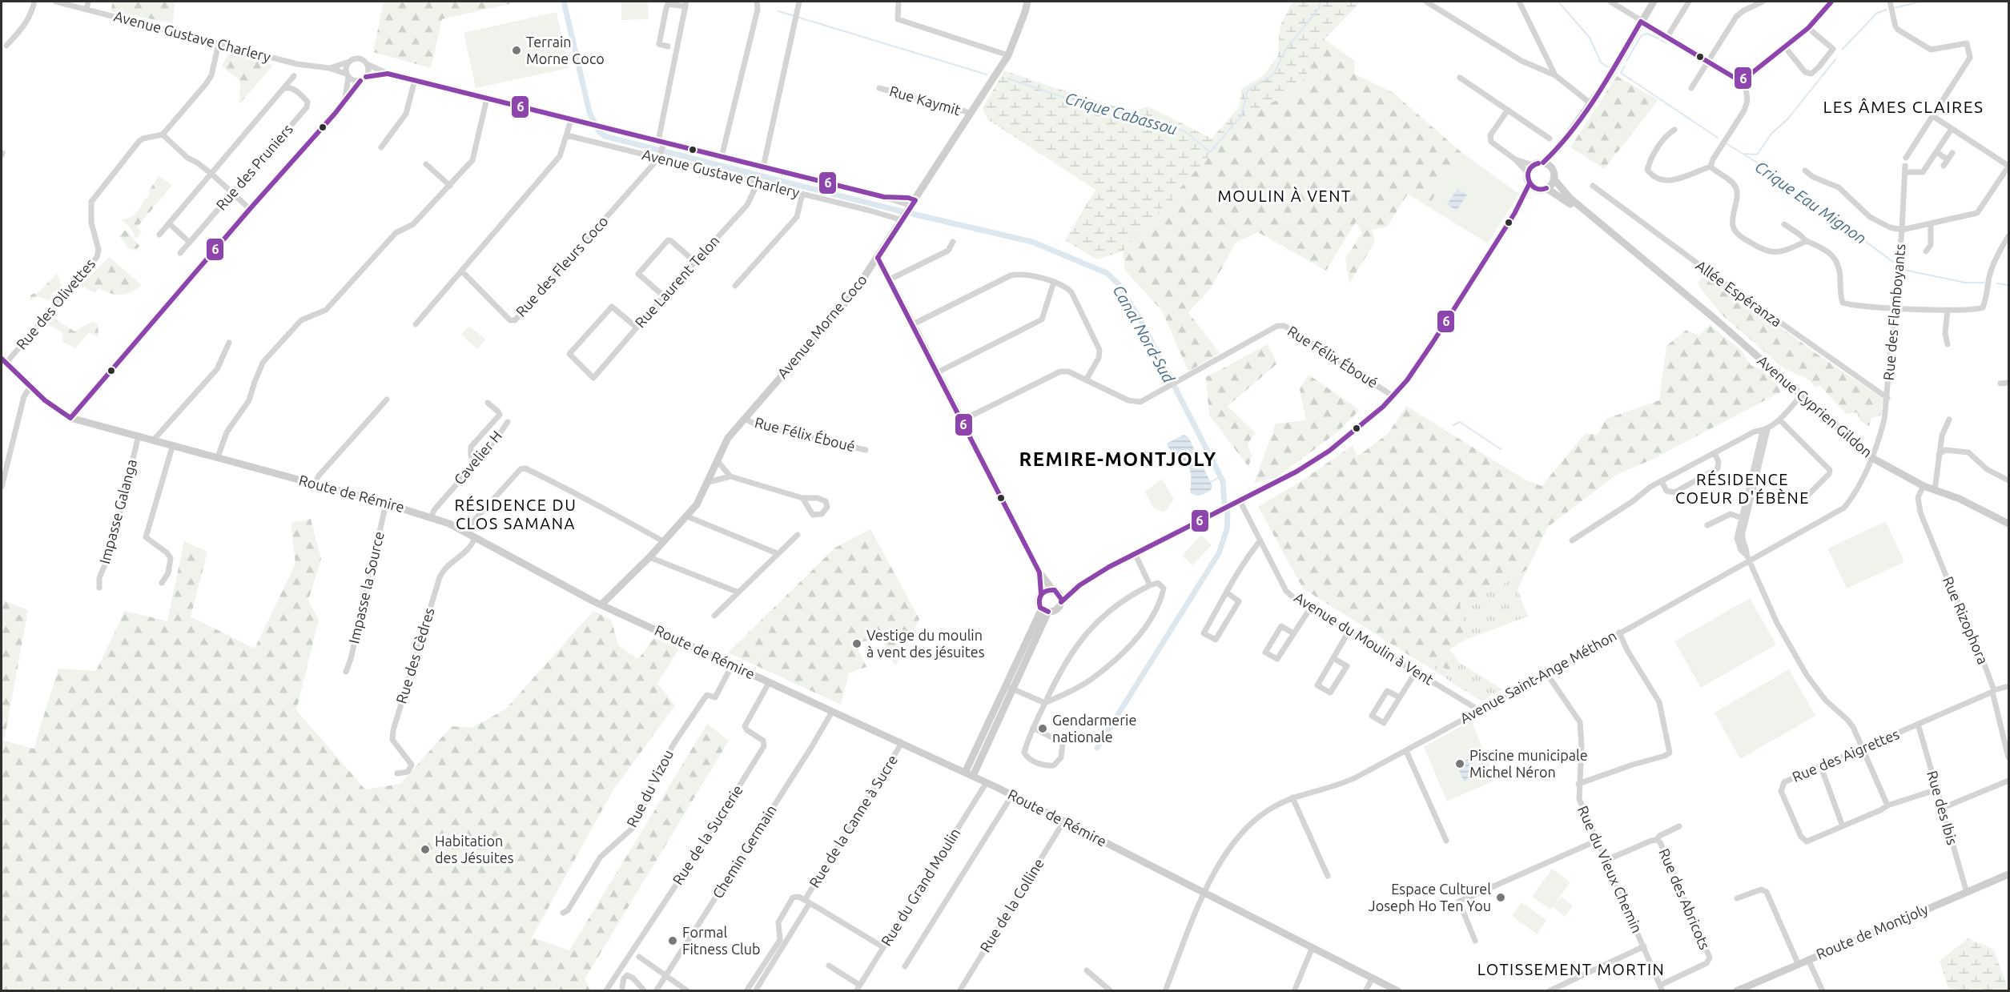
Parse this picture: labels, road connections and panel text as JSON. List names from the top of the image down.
{
  "streets": {
    "street": [
      "Avenue Gustave Charlery",
      "Rue Kaymit",
      "Rue des Pruniers",
      "Rue des Fleurs Coco",
      "Rue Laurent Telon",
      "Allée Espéranza",
      "Rue des Olivettes",
      "Rue des Flamboyants",
      "Avenue Morne Coco",
      "Rue Félix Éboué",
      "Avenue Cyprien Gildon",
      "Cavelier H",
      "Route de Rémire",
      "Impasse Galanga",
      "Impasse la Source",
      "Rue Rizophora",
      "Avenue du Moulin à Vent",
      "Rue des Cèdres",
      "Avenue Saint-Ange Méthon",
      "Rue des Aigrettes",
      "Rue du Vizou",
      "Rue des Ibis",
      "Rue de la Canne à Sucre",
      "Rue de la Sucrerie",
      "Chemin Germain",
      "Rue du Vieux Chemin",
      "Rue du Grand Moulin",
      "Rue des Abricots",
      "Rue de la Colline",
      "Route de Montjoly"
    ]
  },
  "crossings": [
    ["Avenue Gustave Charlery", "Rue des Pruniers"],
    ["Avenue Gustave Charlery", "Rue des Fleurs Coco"],
    ["Avenue Gustave Charlery", "Rue Laurent Telon"],
    ["Avenue Gustave Charlery", "Avenue Morne Coco"],
    ["Rue Kaymit", "Avenue Morne Coco"],
    ["Allée Espéranza", "Rue des Flamboyants"],
    ["Rue des Olivettes", "Route de Rémire"],
    ["Rue des Flamboyants", "Avenue Cyprien Gildon"],
    ["Rue des Flamboyants", "Avenue Saint-Ange Méthon"],
    ["Avenue Morne Coco", "Rue Félix Éboué"],
    ["Avenue Morne Coco", "Route de Rémire"],
    ["Avenue Cyprien Gildon", "Rue Rizophora"],
    ["Avenue Cyprien Gildon", "Avenue Saint-Ange Méthon"],
    ["Cavelier H", "Route de Rémire"],
    ["Route de Rémire", "Impasse Galanga"],
    ["Route de Rémire", "Impasse la Source"],
    ["Route de Rémire", "Rue des Cèdres"],
    ["Route de Rémire", "Avenue Saint-Ange Méthon"],
    ["Route de Rémire", "Rue du Vizou"],
    ["Route de Rémire", "Rue de la Canne à Sucre"],
    ["Route de Rémire", "Rue de la Sucrerie"],
    ["Route de Rémire", "Chemin Germain"],
    ["Route de Rémire", "Rue du Grand Moulin"],
    ["Route de Rémire", "Rue de la Colline"],
    ["Rue Rizophora", "Rue des Aigrettes"],
    ["Avenue du Moulin à Vent", "Avenue Saint-Ange Méthon"],
    ["Avenue Saint-Ange Méthon", "Rue du Vieux Chemin"],
    ["Rue des Aigrettes", "Rue des Ibis"],
    ["Rue des Ibis", "Route de Montjoly"],
    ["Rue du Vieux Chemin", "Rue des Abricots"]
  ],
  "districts": [
    "LES ÂMES CLAIRES",
    "MOULIN À VENT",
    "REMIRE-MONTJOLY",
    "RÉSIDENCE COEUR D'ÉBÈNE",
    "RÉSIDENCE DU CLOS SAMANA",
    "LOTISSEMENT MORTIN"
  ],
  "water": ["Crique Cabassou", "Crique Eau Mignon", "Canal Nord-Sud"],
  "places": [
    "Terrain Morne Coco",
    "Vestige du moulin à vent des jésuites",
    "Gendarmerie nationale",
    "Piscine municipale Michel Néron",
    "Habitation des Jésuites",
    "Espace Culturel Joseph Ho Ten You",
    "Formal Fitness Club"
  ],
  "lines": ["transit line 6"]
}
